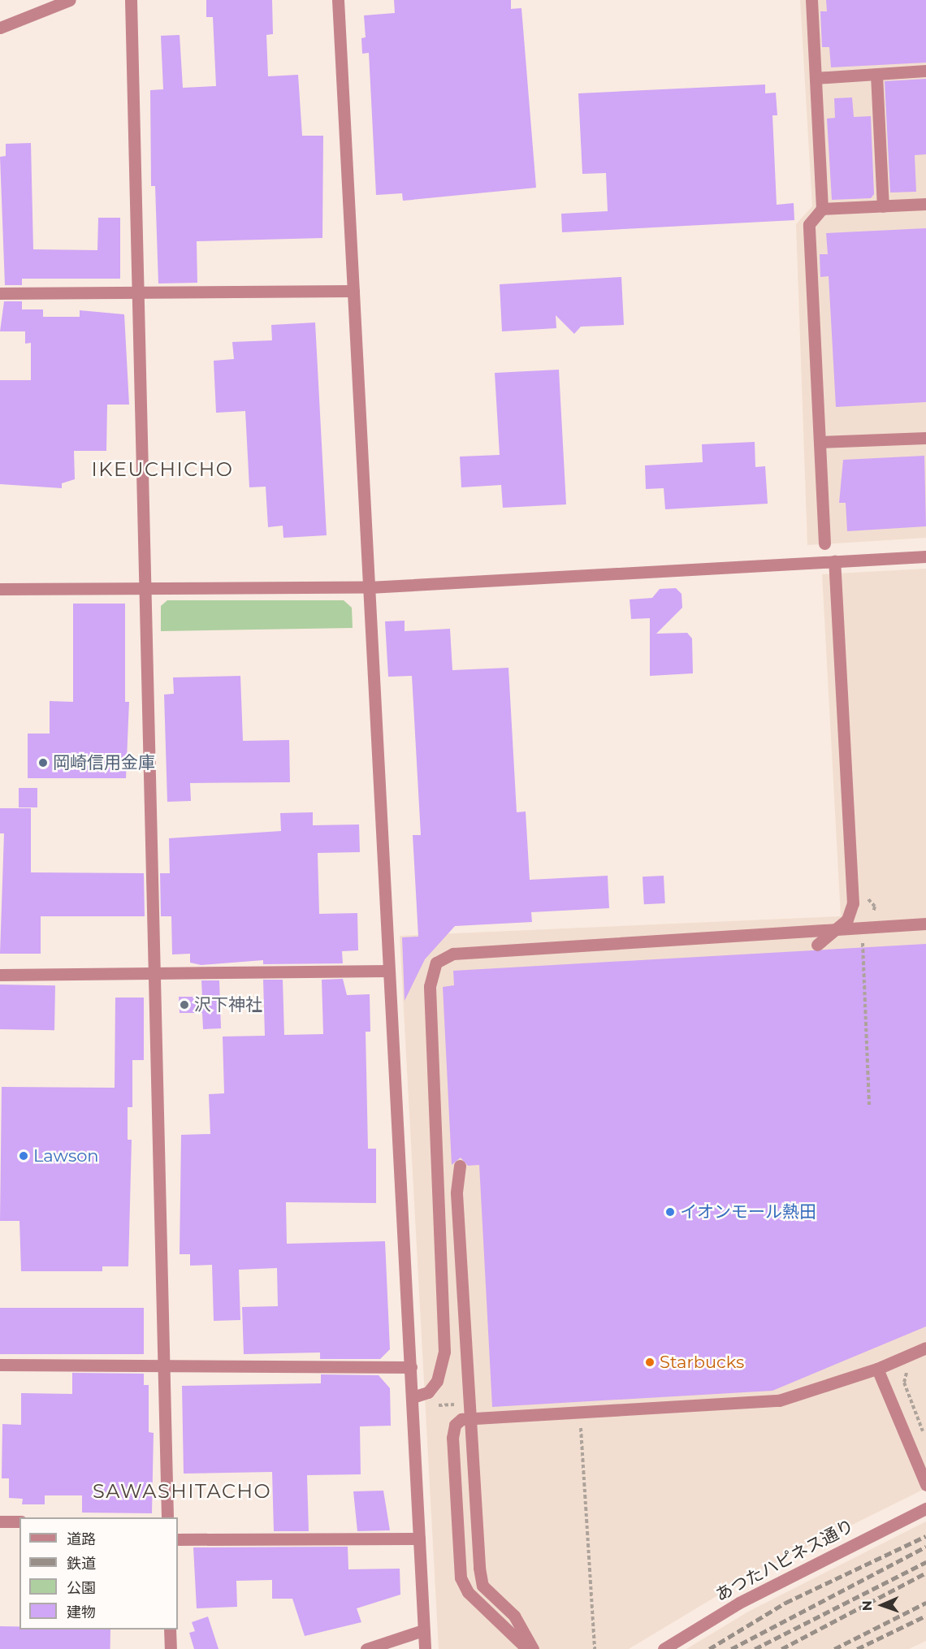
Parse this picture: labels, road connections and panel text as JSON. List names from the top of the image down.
{
  "streets": {
    "street": ["あつたハピネス通り"]
  },
  "districts": ["IKEUCHICHO", "SAWASHITACHO"],
  "places": [
    "岡崎信用金庫",
    "沢下神社",
    "Lawson",
    "イオンモール熱田",
    "Starbucks"
  ],
  "legend": [
    "道路",
    "鉄道",
    "公園",
    "建物"
  ],
  "north": "left"
}
